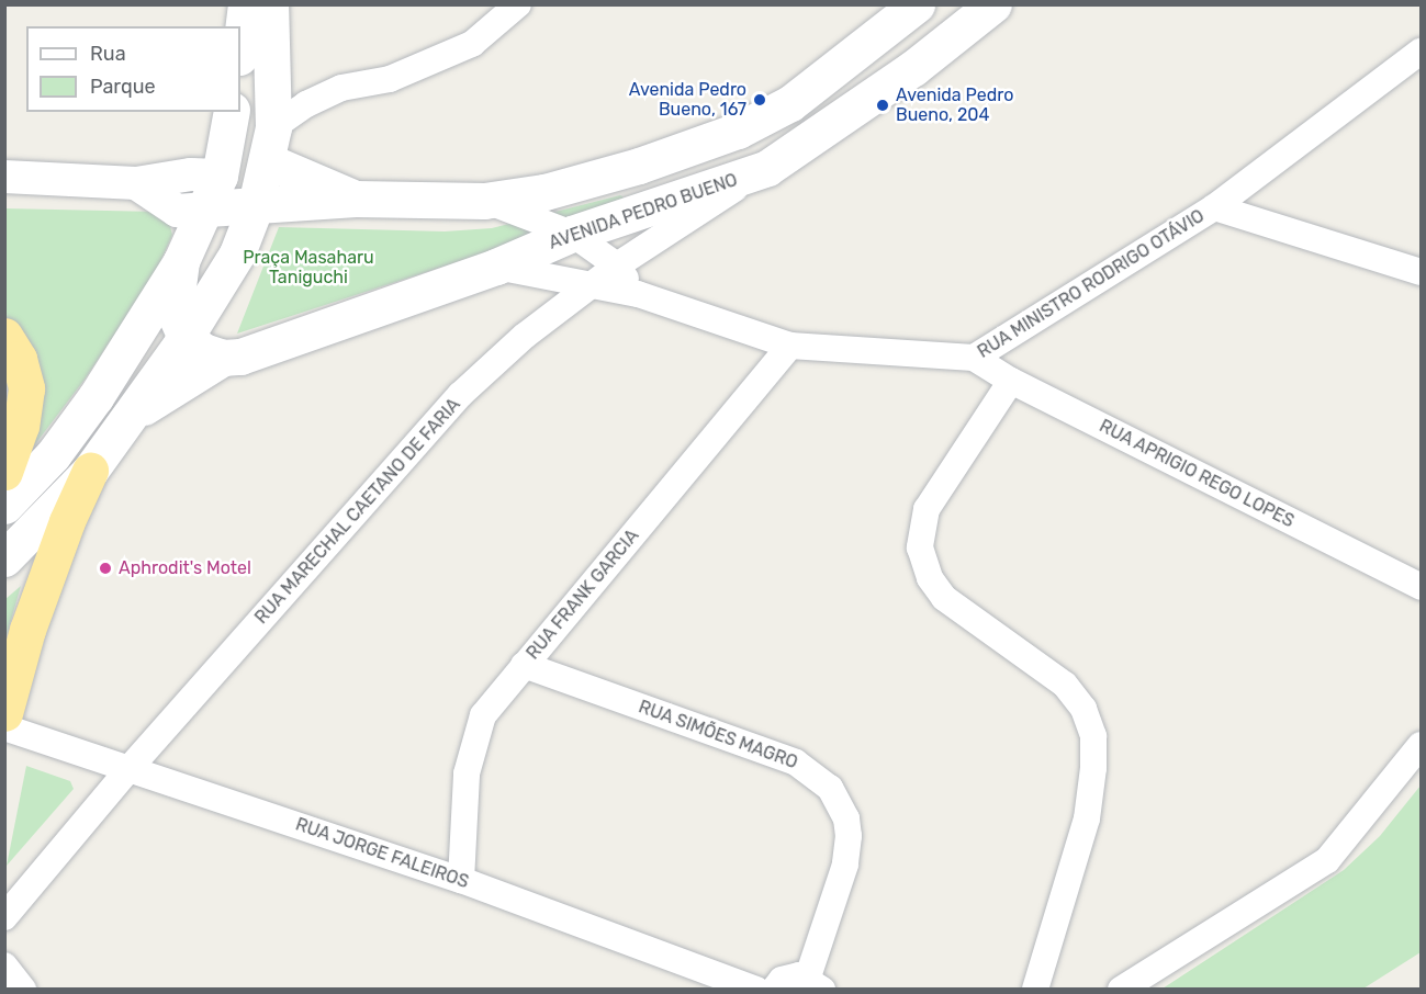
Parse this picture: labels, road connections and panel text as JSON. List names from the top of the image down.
{
  "streets": {
    "main road": ["AVENIDA PEDRO BUENO"],
    "street": [
      "RUA MINISTRO RODRIGO OTÁVIO",
      "RUA APRIGIO REGO LOPES",
      "RUA MARECHAL CAETANO DE FARIA",
      "RUA FRANK GARCIA",
      "RUA SIMÕES MAGRO",
      "RUA JORGE FALEIROS"
    ]
  },
  "crossings": [
    ["AVENIDA PEDRO BUENO", "RUA MINISTRO RODRIGO OTÁVIO"],
    ["AVENIDA PEDRO BUENO", "RUA MARECHAL CAETANO DE FARIA"],
    ["RUA MINISTRO RODRIGO OTÁVIO", "RUA APRIGIO REGO LOPES"],
    ["RUA MINISTRO RODRIGO OTÁVIO", "RUA MARECHAL CAETANO DE FARIA"],
    ["RUA MINISTRO RODRIGO OTÁVIO", "RUA FRANK GARCIA"],
    ["RUA MARECHAL CAETANO DE FARIA", "RUA JORGE FALEIROS"],
    ["RUA FRANK GARCIA", "RUA SIMÕES MAGRO"],
    ["RUA FRANK GARCIA", "RUA JORGE FALEIROS"]
  ],
  "parks": ["Praça Masaharu Taniguchi"],
  "places": ["Avenida Pedro Bueno, 167", "Avenida Pedro Bueno, 204", "Aphrodit's Motel"],
  "legend": ["Rua", "Parque"]
}
